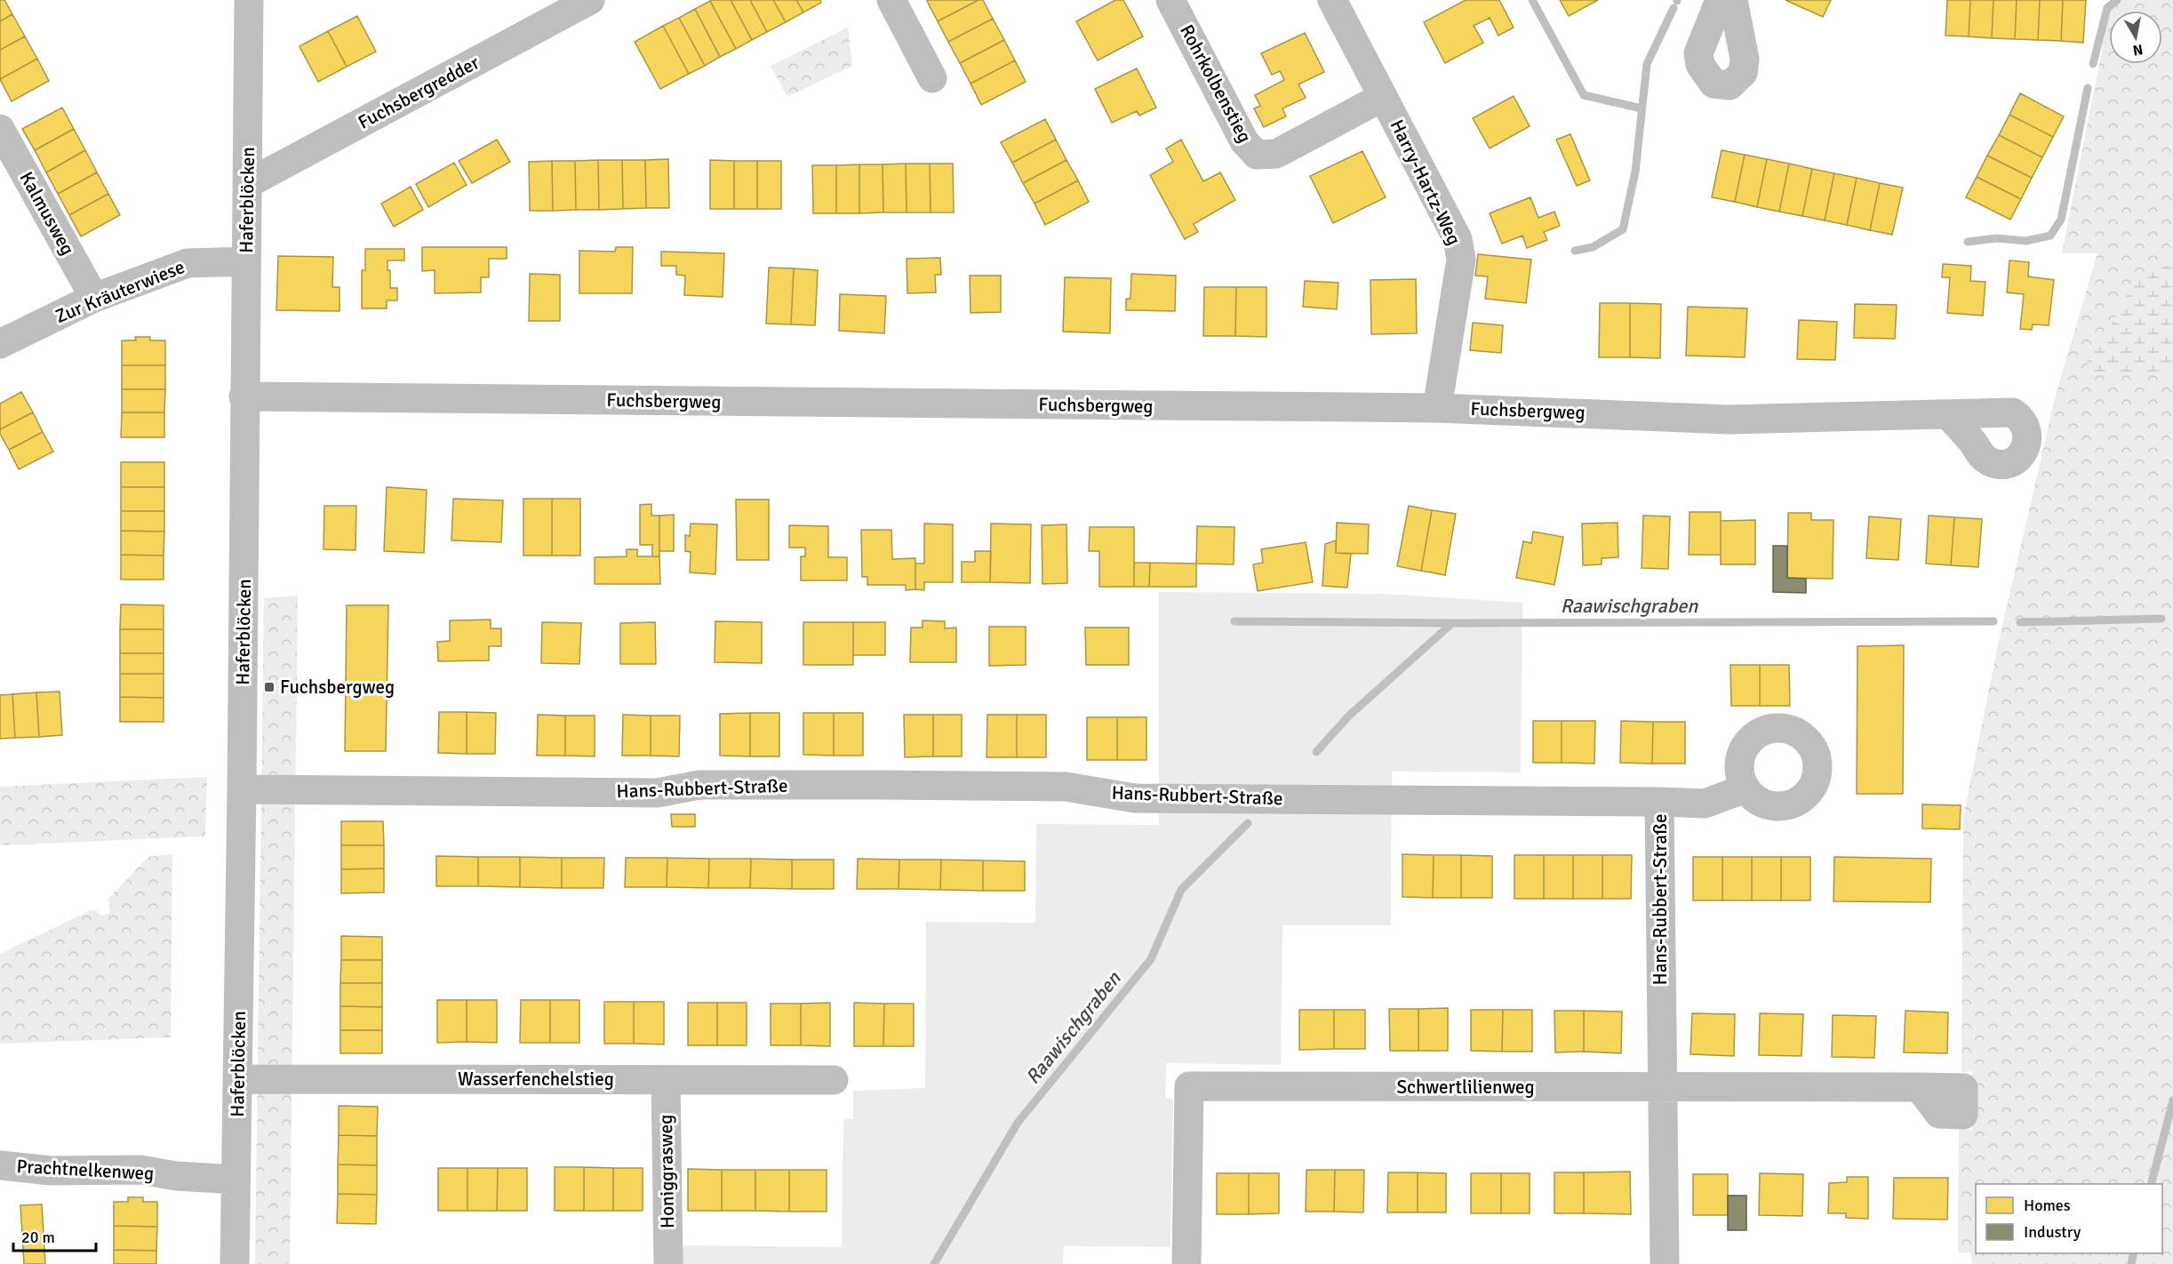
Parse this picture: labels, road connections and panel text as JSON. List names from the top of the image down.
{
  "streets": {
    "street": [
      "Rohrkolbenstieg",
      "Fuchsbergredder",
      "Harry-Hartz-Weg",
      "Haferblöcken",
      "Kalmusweg",
      "Zur Kräuterwiese",
      "Fuchsbergweg",
      "Hans-Rubbert-Straße",
      "Wasserfenchelstieg",
      "Schwertlilienweg",
      "Prachtnelkenweg",
      "Honiggrasweg"
    ]
  },
  "crossings": [
    ["Rohrkolbenstieg", "Harry-Hartz-Weg"],
    ["Fuchsbergredder", "Haferblöcken"],
    ["Harry-Hartz-Weg", "Fuchsbergweg"],
    ["Haferblöcken", "Zur Kräuterwiese"],
    ["Haferblöcken", "Fuchsbergweg"],
    ["Haferblöcken", "Hans-Rubbert-Straße"],
    ["Haferblöcken", "Wasserfenchelstieg"],
    ["Haferblöcken", "Prachtnelkenweg"],
    ["Kalmusweg", "Zur Kräuterwiese"],
    ["Hans-Rubbert-Straße", "Schwertlilienweg"],
    ["Wasserfenchelstieg", "Honiggrasweg"]
  ],
  "water": ["Raawischgraben"],
  "places": {
    "transit": ["Fuchsbergweg"]
  },
  "legend": ["Homes", "Industry"],
  "scale_bar": "20 m",
  "north": "bottom"
}
